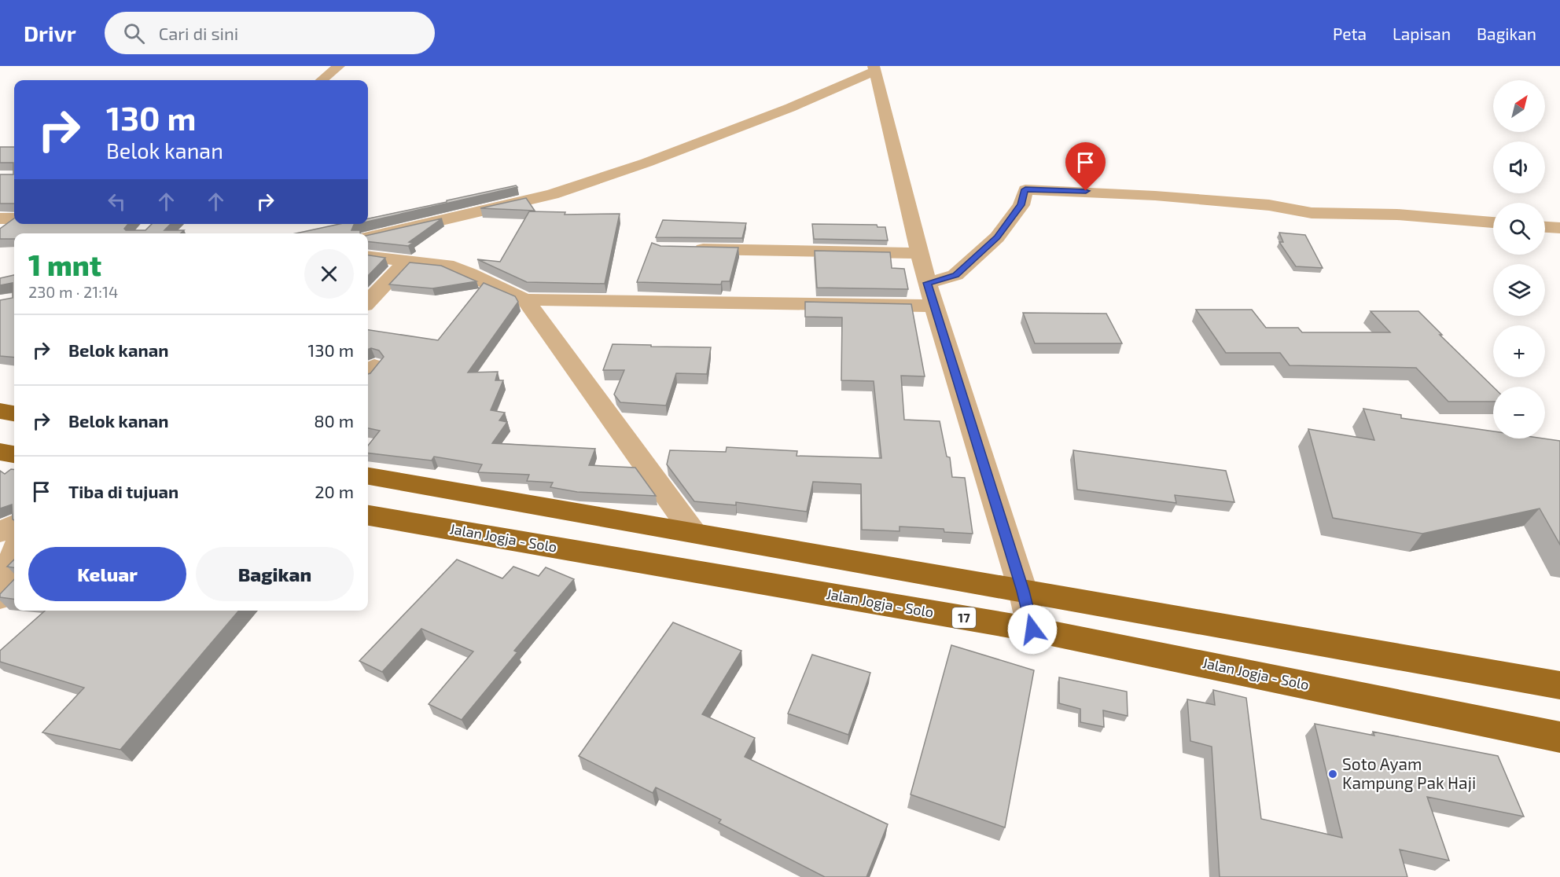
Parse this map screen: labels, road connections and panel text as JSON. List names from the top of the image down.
{
  "streets": {
    "highway": ["Jalan Jogja - Solo", "17"]
  },
  "places": ["Soto Ayam Kampung Pak Haji"],
  "north": "top right",
  "page": {
    "header": "Drivr",
    "search": "Cari di sini",
    "nav": ["Peta", "Lapisan", "Bagikan"],
    "map_buttons": ["+", "−"],
    "turn": ["130 m", "Belok kanan"],
    "heading": ["1 mnt", "230 m · 21:14"],
    "list": [
      {
        "name": "Belok kanan",
        "value": "130 m"
      },
      {
        "name": "Belok kanan",
        "value": "80 m"
      },
      {
        "name": "Tiba di tujuan",
        "value": "20 m"
      }
    ],
    "buttons": ["Keluar", "Bagikan"]
  }
}
